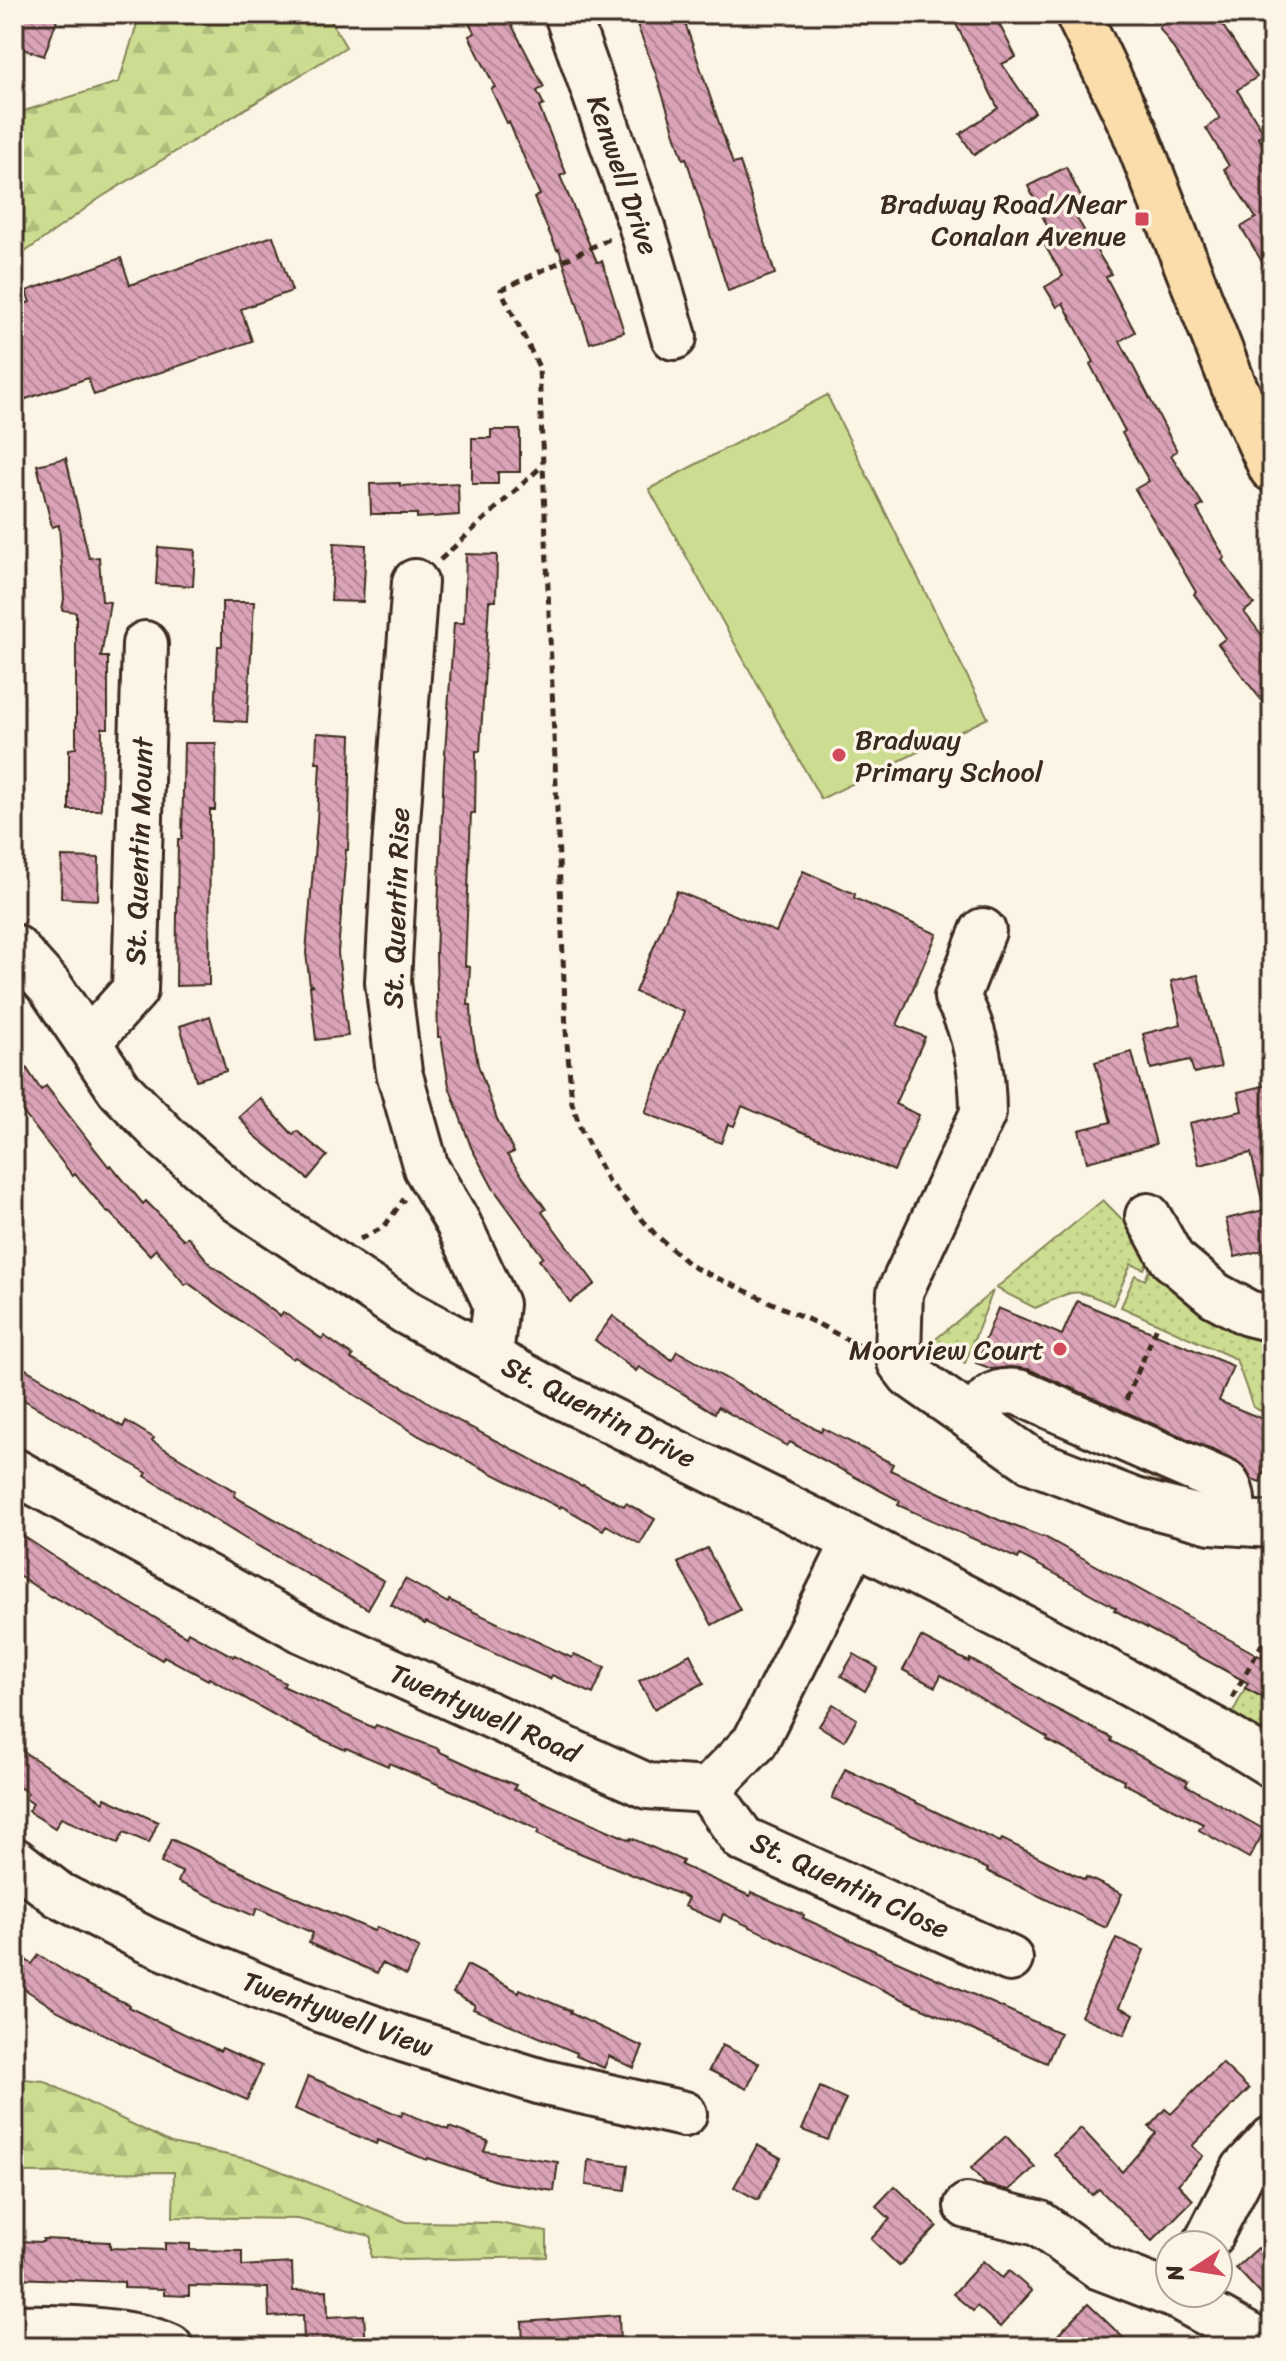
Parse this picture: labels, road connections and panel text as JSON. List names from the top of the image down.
{
  "streets": {
    "street": [
      "Kenwell Drive",
      "St. Quentin Mount",
      "St. Quentin Rise",
      "St. Quentin Drive",
      "Twentywell Road",
      "St. Quentin Close",
      "Twentywell View"
    ]
  },
  "crossings": [
    ["St. Quentin Mount", "St. Quentin Drive"],
    ["St. Quentin Rise", "St. Quentin Drive"],
    ["Twentywell Road", "St. Quentin Close"]
  ],
  "places": {
    "transit": ["Bradway Road/Near Conalan Avenue"],
    "other": ["Bradway Primary School", "Moorview Court"]
  },
  "north": "left"
}
